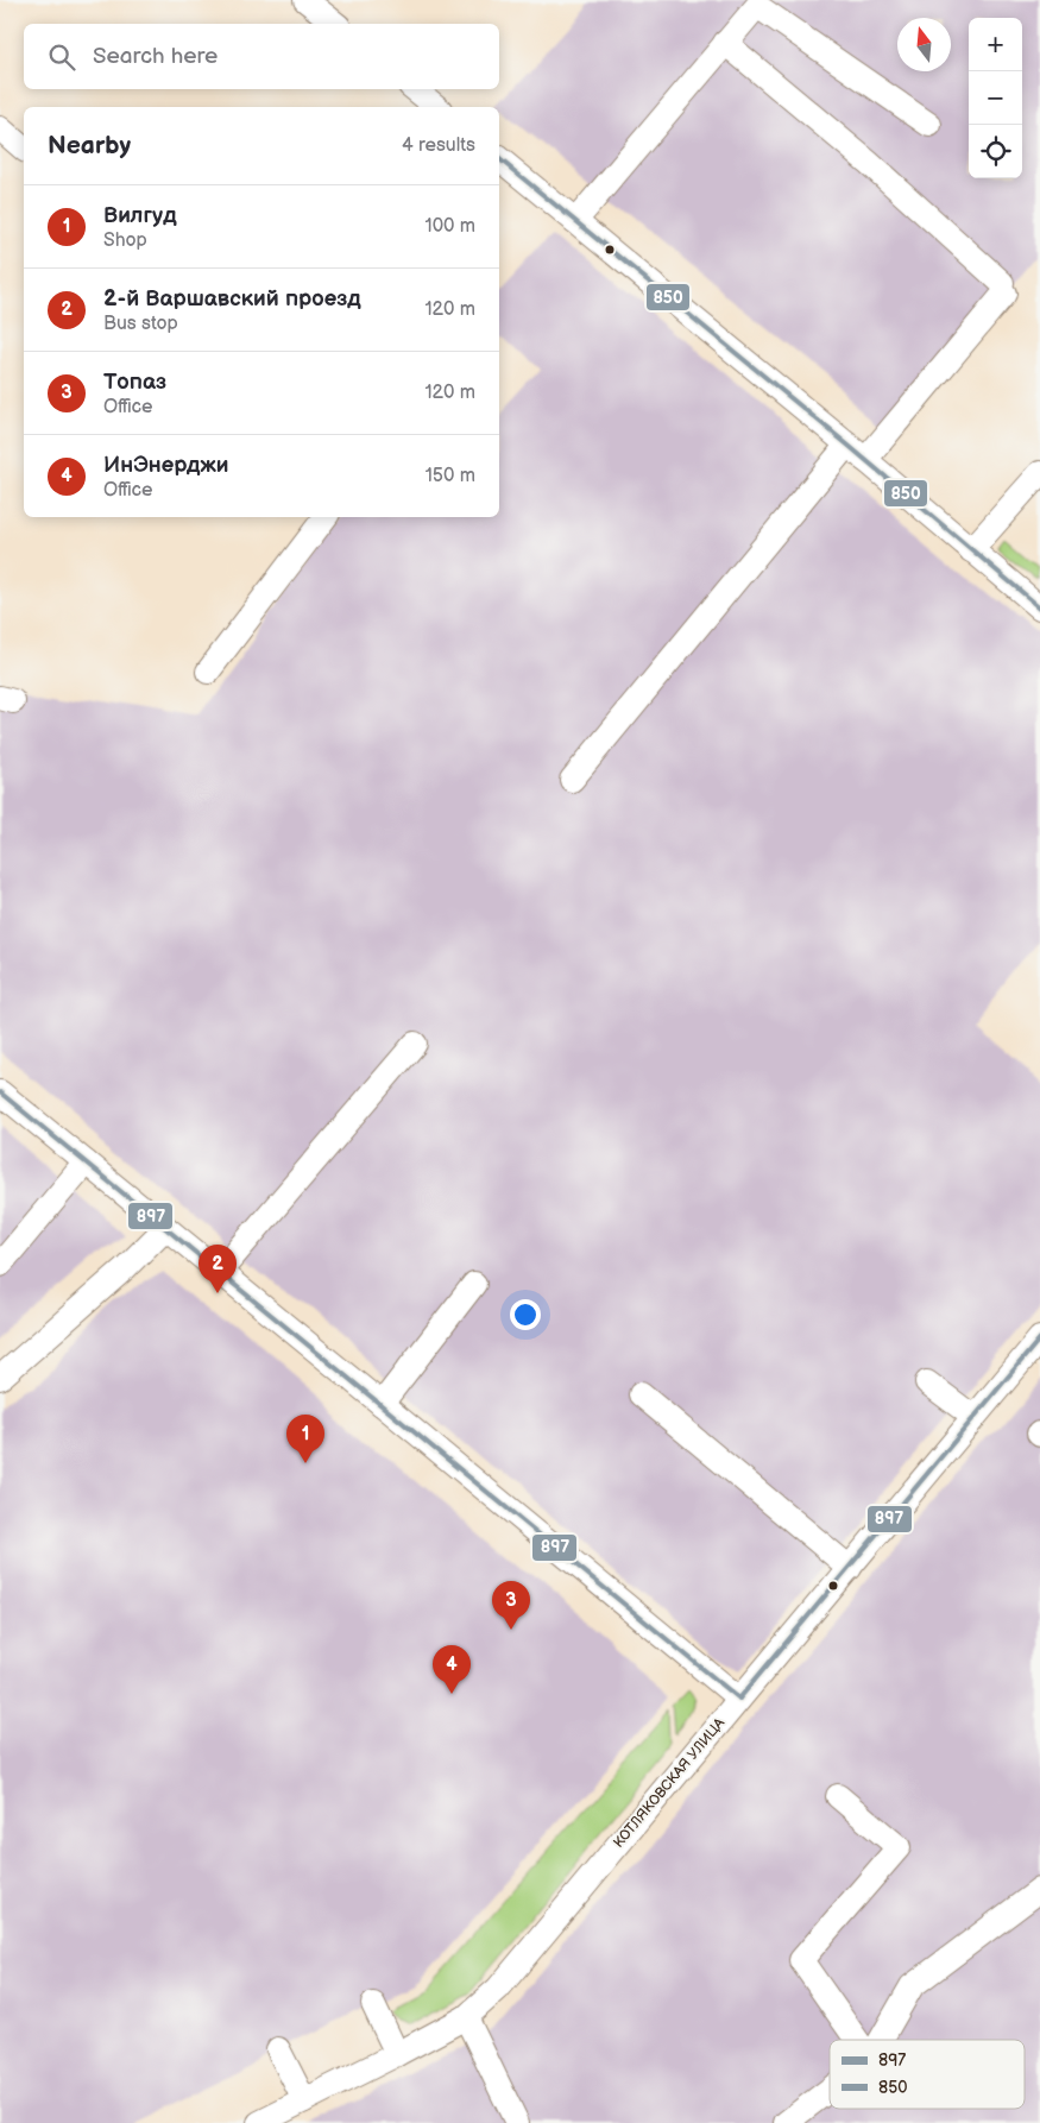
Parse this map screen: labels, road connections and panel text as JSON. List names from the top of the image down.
{
  "streets": {
    "street": ["КОТЛЯКОВСКАЯ УЛИЦА"]
  },
  "lines": ["transit line 850", "transit line 897"],
  "legend": ["897", "850"],
  "north": "top",
  "page": {
    "map_buttons": ["+", "−"],
    "search": "Search here",
    "heading": ["Nearby", "4 results"],
    "list": [
      {
        "mark": "1",
        "name": "Вилгуд",
        "note": "Shop",
        "value": "100 m"
      },
      {
        "mark": "2",
        "name": "2-й Варшавский проезд",
        "note": "Bus stop",
        "value": "120 m"
      },
      {
        "mark": "3",
        "name": "Топаз",
        "note": "Office",
        "value": "120 m"
      },
      {
        "mark": "4",
        "name": "ИнЭнерджи",
        "note": "Office",
        "value": "150 m"
      }
    ],
    "pins": [
      "2",
      "1",
      "3",
      "4"
    ]
  }
}
